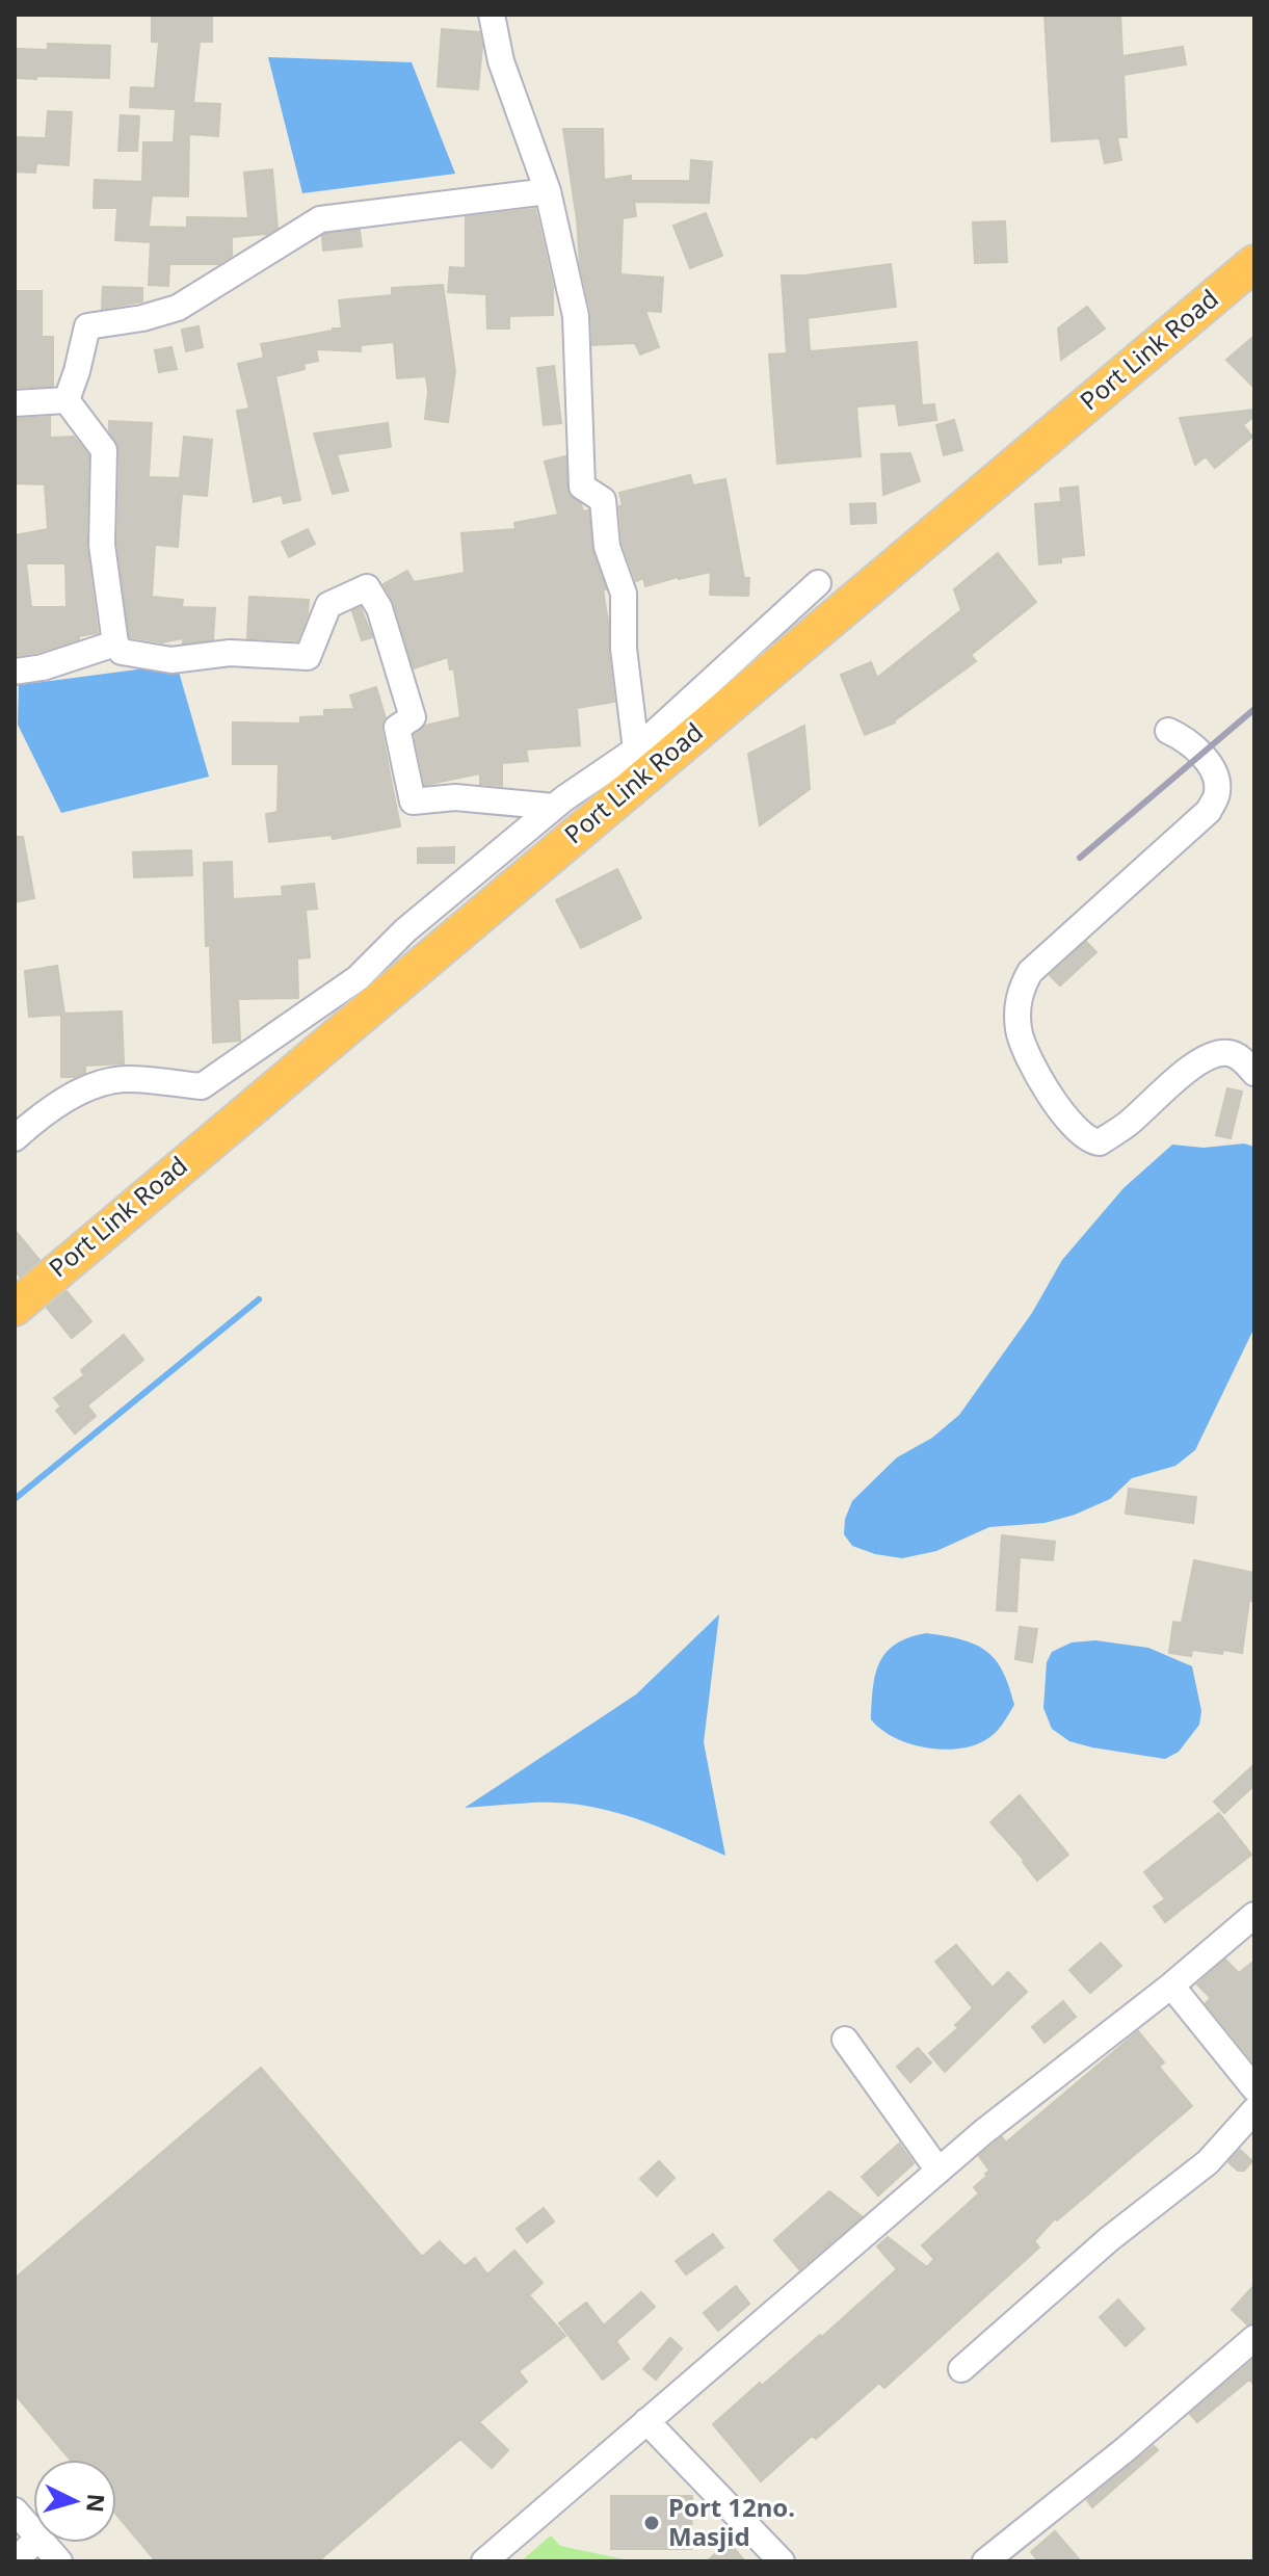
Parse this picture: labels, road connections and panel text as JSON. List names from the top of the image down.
{
  "streets": {
    "highway": ["Port Link Road"]
  },
  "places": ["Port 12no. Masjid"],
  "north": "right"
}
